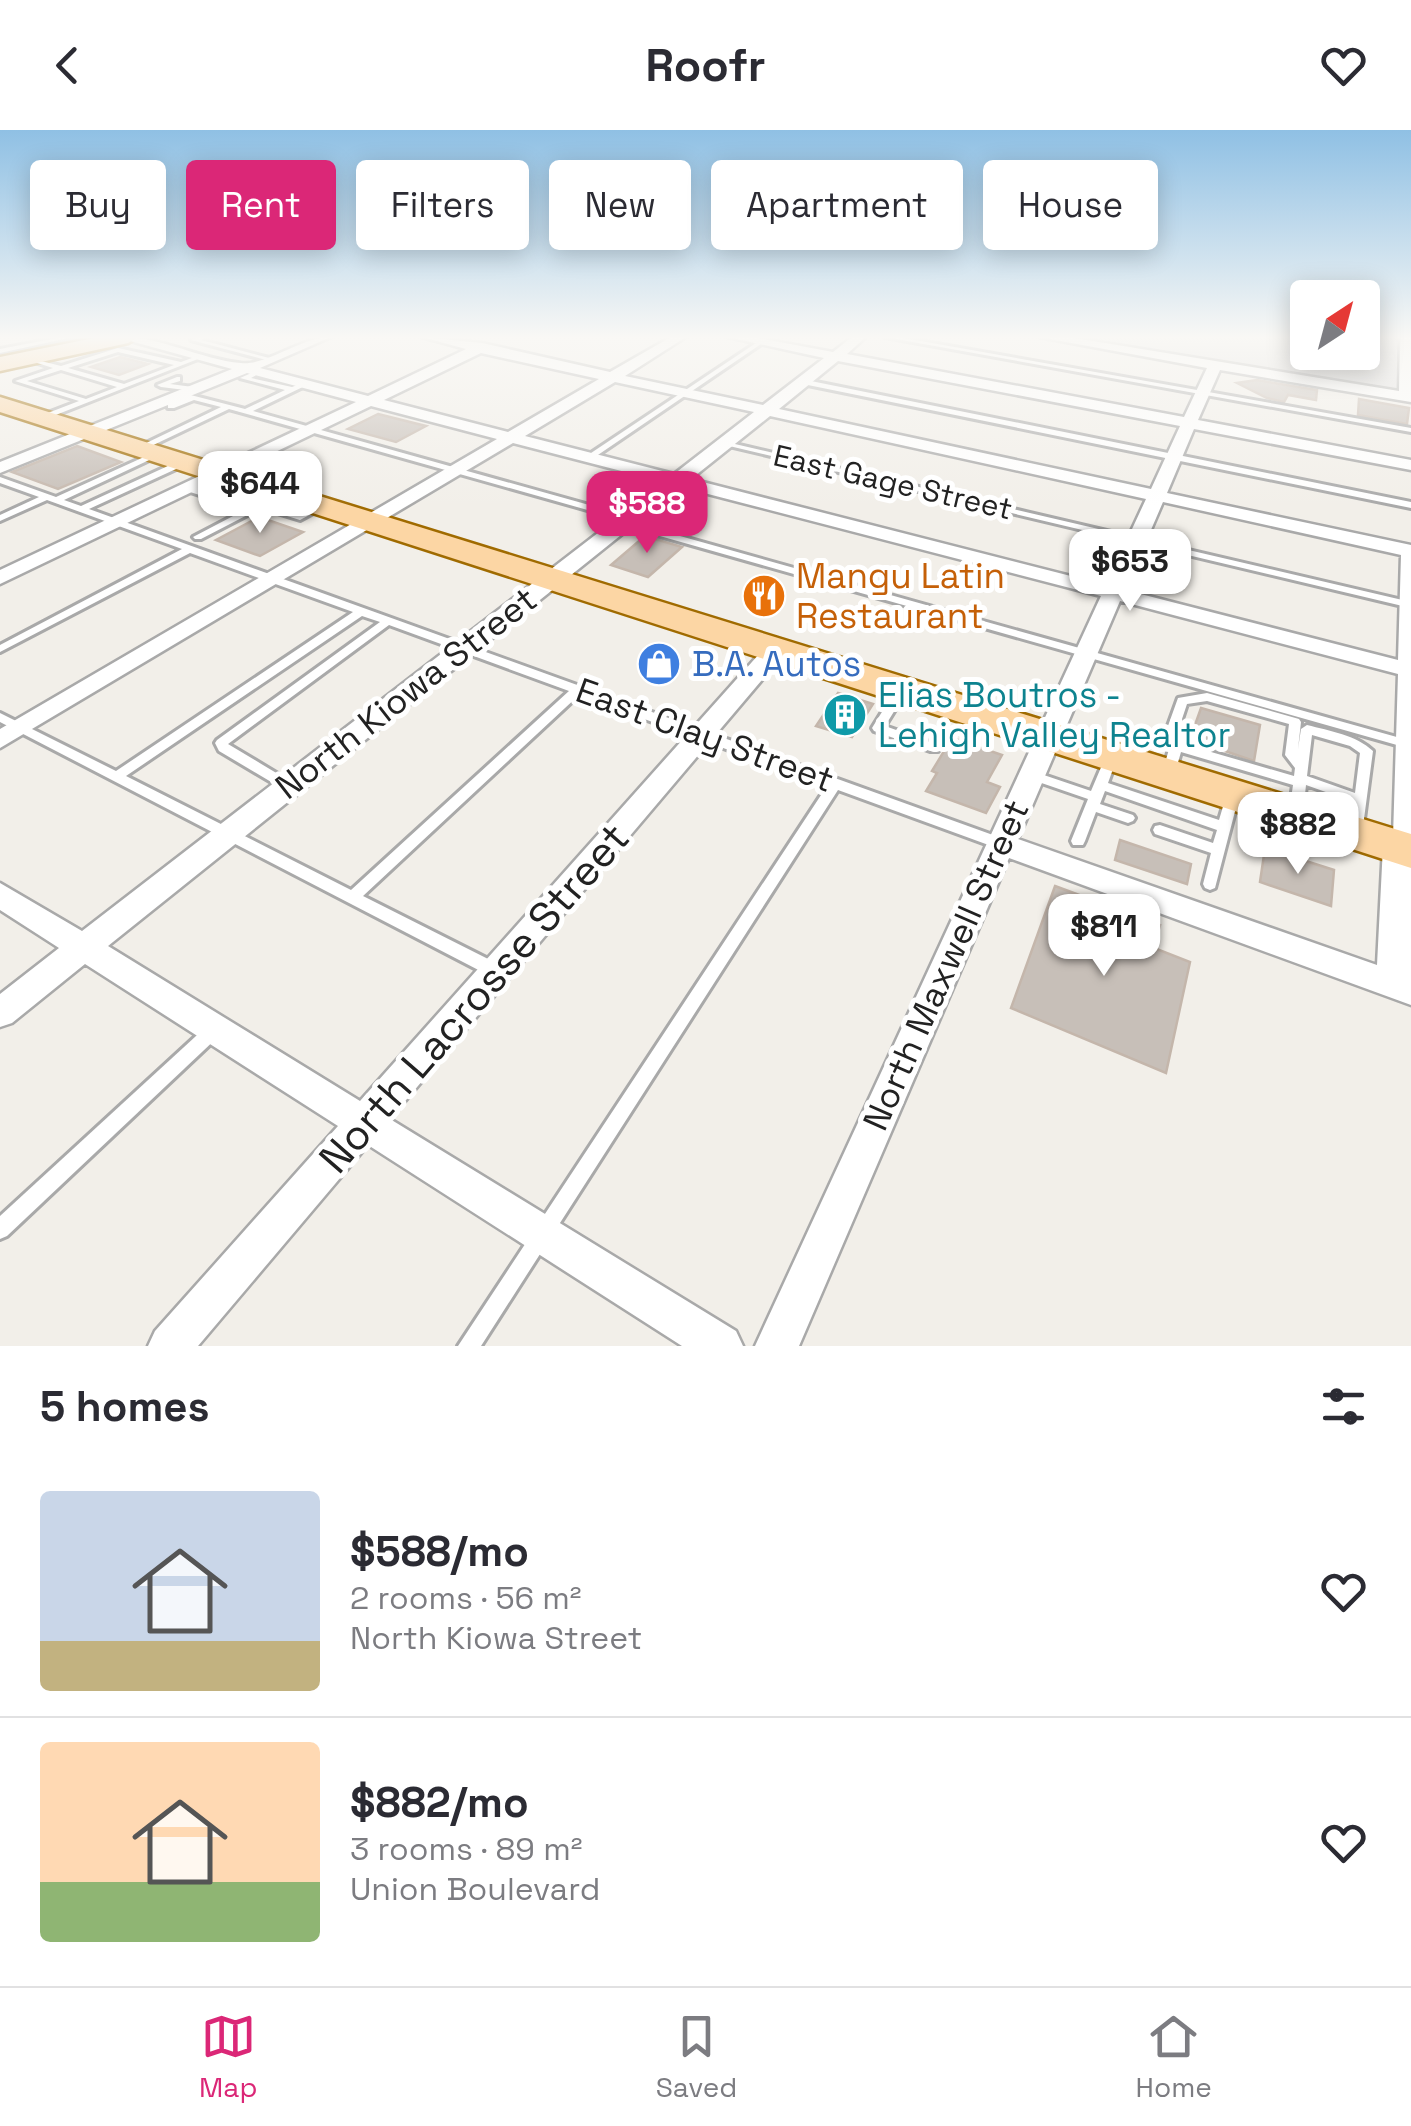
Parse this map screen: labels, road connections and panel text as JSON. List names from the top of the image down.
{
  "streets": {
    "street": [
      "North Kiowa Street",
      "East Clay Street",
      "North Maxwell Street",
      "North Lacrosse Street"
    ],
    "lane": ["East Gage Street"]
  },
  "crossings": [
    ["East Gage Street", "North Kiowa Street"],
    ["East Gage Street", "North Maxwell Street"],
    ["North Kiowa Street", "East Clay Street"],
    ["East Clay Street", "North Maxwell Street"],
    ["East Clay Street", "North Lacrosse Street"]
  ],
  "places": {
    "restaurant": ["Mangu Latin Restaurant"],
    "shop": ["B.A. Autos"],
    "building": ["Elias Boutros - Lehigh Valley Realtor"]
  },
  "north": "top right",
  "page": {
    "header": "Roofr",
    "chip": [
      "Buy",
      "Rent",
      "Filters",
      "New",
      "Apartment",
      "House"
    ],
    "price": [
      "$644",
      "$588",
      "$653",
      "$882",
      "$811"
    ],
    "heading": "5 homes",
    "list": [
      {
        "name": "$588/mo",
        "note": "2 rooms · 56 m² · North Kiowa Street"
      },
      {
        "name": "$882/mo",
        "note": "3 rooms · 89 m² · Union Boulevard"
      }
    ],
    "tabs": ["Map", "Saved", "Home"]
  }
}
